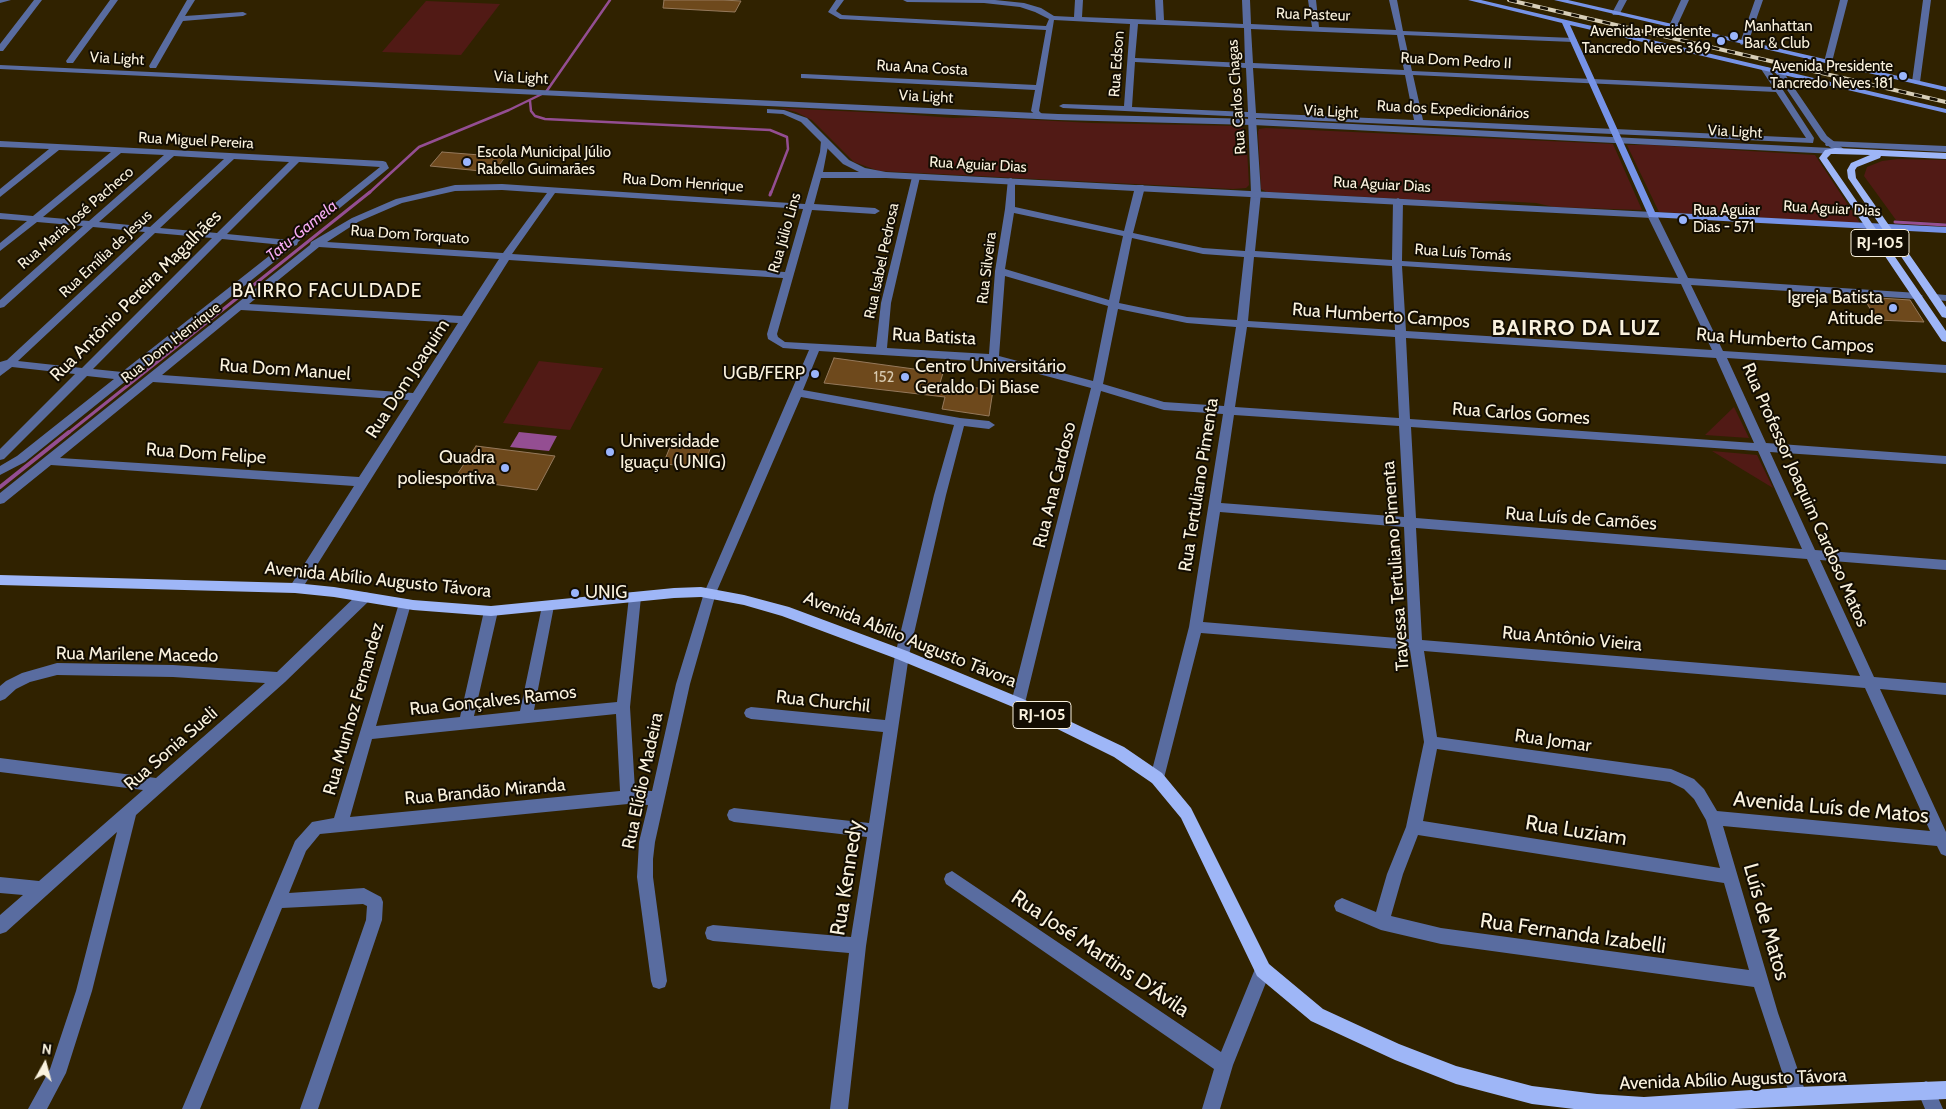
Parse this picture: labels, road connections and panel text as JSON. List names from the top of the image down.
{
  "streets": {
    "main road": [
      "Via Light",
      "Rua Aguiar Dias",
      "RJ-105",
      "Rua Professor Joaquim Cardoso Matos",
      "Avenida Abílio Augusto Távora"
    ],
    "street": [
      "Rua Pasteur",
      "Rua Dom Pedro II",
      "Rua Edson",
      "Rua Ana Costa",
      "Rua Carlos Chagas",
      "Rua dos Expedicionários",
      "Rua Miguel Pereira",
      "Rua Dom Henrique",
      "Rua Maria José Pacheco",
      "Rua Júlio Lins",
      "Rua Dom Torquato",
      "Rua Luís Tomás",
      "Rua Emília de Jesus",
      "Rua Isabel Pedrosa",
      "Rua Silveira",
      "Rua Antônio Pereira Magalhães",
      "Rua Humberto Campos",
      "Rua Batista",
      "Rua Dom Manuel",
      "Rua Dom Joaquim",
      "Rua Carlos Gomes",
      "Rua Dom Felipe",
      "Rua Ana Cardoso",
      "Rua Tertuliano Pimenta",
      "Rua Luís de Camões",
      "Travessa Tertuliano Pimenta",
      "Rua Antônio Vieira",
      "Rua Marilene Macedo",
      "Rua Gonçalves Ramos",
      "Rua Churchil",
      "Rua Munhoz Fernandez",
      "Rua Jomar",
      "Rua Sonia Sueli",
      "Rua Elídio Madeira",
      "Rua Brandão Miranda",
      "Avenida Luís de Matos",
      "Rua Luziam",
      "Rua Kennedy",
      "Luís de Matos",
      "Rua Fernanda Izabelli",
      "Rua José Martins D'Ávila"
    ]
  },
  "crossings": [
    ["Rua Pasteur", "Rua Edson"],
    ["Rua Pasteur", "Rua Carlos Chagas"],
    ["Rua Pasteur", "Rua Professor Joaquim Cardoso Matos"],
    ["Via Light", "Rua Carlos Chagas"],
    ["Via Light", "Rua dos Expedicionários"],
    ["Via Light", "Rua Aguiar Dias"],
    ["Via Light", "Rua Júlio Lins"],
    ["Via Light", "RJ-105"],
    ["Via Light", "Rua Professor Joaquim Cardoso Matos"],
    ["Rua Dom Pedro II", "Rua Edson"],
    ["Rua Dom Pedro II", "Rua Carlos Chagas"],
    ["Rua Dom Pedro II", "Rua dos Expedicionários"],
    ["Rua Dom Pedro II", "Rua Professor Joaquim Cardoso Matos"],
    ["Rua Edson", "Rua dos Expedicionários"],
    ["Rua Carlos Chagas", "Rua dos Expedicionários"],
    ["Rua Carlos Chagas", "Rua Aguiar Dias"],
    ["Rua Carlos Chagas", "Rua Tertuliano Pimenta"],
    ["Rua dos Expedicionários", "Rua Professor Joaquim Cardoso Matos"],
    ["Rua Miguel Pereira", "Rua Maria José Pacheco"],
    ["Rua Miguel Pereira", "Rua Dom Torquato"],
    ["Rua Miguel Pereira", "Rua Emília de Jesus"],
    ["Rua Miguel Pereira", "Rua Antônio Pereira Magalhães"],
    ["Rua Aguiar Dias", "Rua Júlio Lins"],
    ["Rua Aguiar Dias", "RJ-105"],
    ["Rua Aguiar Dias", "Rua Isabel Pedrosa"],
    ["Rua Aguiar Dias", "Rua Silveira"],
    ["Rua Aguiar Dias", "Rua Ana Cardoso"],
    ["Rua Aguiar Dias", "Rua Tertuliano Pimenta"],
    ["Rua Aguiar Dias", "Rua Professor Joaquim Cardoso Matos"],
    ["Rua Aguiar Dias", "Travessa Tertuliano Pimenta"],
    ["Rua Dom Henrique", "Rua Júlio Lins"],
    ["Rua Dom Henrique", "Rua Dom Torquato"],
    ["Rua Dom Henrique", "Rua Dom Manuel"],
    ["Rua Dom Henrique", "Rua Dom Joaquim"],
    ["Rua Dom Henrique", "Rua Dom Felipe"],
    ["Rua Maria José Pacheco", "Rua Dom Torquato"],
    ["Rua Júlio Lins", "Rua Dom Torquato"],
    ["Rua Júlio Lins", "Rua Batista"],
    ["Rua Dom Torquato", "Rua Emília de Jesus"],
    ["Rua Dom Torquato", "Rua Antônio Pereira Magalhães"],
    ["Rua Dom Torquato", "Rua Dom Joaquim"],
    ["RJ-105", "Rua Luís Tomás"],
    ["Rua Luís Tomás", "Rua Silveira"],
    ["Rua Luís Tomás", "Rua Ana Cardoso"],
    ["Rua Luís Tomás", "Rua Tertuliano Pimenta"],
    ["Rua Luís Tomás", "Rua Professor Joaquim Cardoso Matos"],
    ["Rua Luís Tomás", "Travessa Tertuliano Pimenta"],
    ["Rua Isabel Pedrosa", "Rua Batista"],
    ["Rua Silveira", "Rua Humberto Campos"],
    ["Rua Silveira", "Rua Batista"],
    ["Rua Humberto Campos", "Rua Ana Cardoso"],
    ["Rua Humberto Campos", "Rua Tertuliano Pimenta"],
    ["Rua Humberto Campos", "Rua Professor Joaquim Cardoso Matos"],
    ["Rua Humberto Campos", "Travessa Tertuliano Pimenta"],
    ["Rua Batista", "Rua Carlos Gomes"],
    ["Rua Batista", "Rua Ana Cardoso"],
    ["Rua Batista", "Rua Elídio Madeira"],
    ["Rua Dom Manuel", "Rua Dom Joaquim"],
    ["Rua Dom Joaquim", "Rua Dom Felipe"],
    ["Rua Dom Joaquim", "Avenida Abílio Augusto Távora"],
    ["Rua Carlos Gomes", "Rua Ana Cardoso"],
    ["Rua Carlos Gomes", "Rua Tertuliano Pimenta"],
    ["Rua Carlos Gomes", "Rua Professor Joaquim Cardoso Matos"],
    ["Rua Carlos Gomes", "Travessa Tertuliano Pimenta"],
    ["Rua Ana Cardoso", "Avenida Abílio Augusto Távora"],
    ["Rua Tertuliano Pimenta", "Rua Luís de Camões"],
    ["Rua Tertuliano Pimenta", "Avenida Abílio Augusto Távora"],
    ["Rua Tertuliano Pimenta", "Rua Antônio Vieira"],
    ["Rua Professor Joaquim Cardoso Matos", "Rua Luís de Camões"],
    ["Rua Professor Joaquim Cardoso Matos", "Rua Antônio Vieira"],
    ["Rua Professor Joaquim Cardoso Matos", "Avenida Luís de Matos"],
    ["Rua Luís de Camões", "Travessa Tertuliano Pimenta"],
    ["Travessa Tertuliano Pimenta", "Rua Antônio Vieira"],
    ["Travessa Tertuliano Pimenta", "Rua Jomar"],
    ["Travessa Tertuliano Pimenta", "Rua Luziam"],
    ["Travessa Tertuliano Pimenta", "Rua Fernanda Izabelli"],
    ["Avenida Abílio Augusto Távora", "Rua Munhoz Fernandez"],
    ["Avenida Abílio Augusto Távora", "Rua Sonia Sueli"],
    ["Avenida Abílio Augusto Távora", "Rua Elídio Madeira"],
    ["Avenida Abílio Augusto Távora", "Rua Kennedy"],
    ["Avenida Abílio Augusto Távora", "Luís de Matos"],
    ["Rua Marilene Macedo", "Rua Sonia Sueli"],
    ["Rua Gonçalves Ramos", "Rua Munhoz Fernandez"],
    ["Rua Churchil", "Rua Kennedy"],
    ["Rua Munhoz Fernandez", "Rua Brandão Miranda"],
    ["Rua Jomar", "Luís de Matos"],
    ["Rua Elídio Madeira", "Rua Brandão Miranda"],
    ["Avenida Luís de Matos", "Luís de Matos"],
    ["Rua Luziam", "Luís de Matos"],
    ["Luís de Matos", "Rua Fernanda Izabelli"]
  ],
  "districts": ["BAIRRO FACULDADE", "BAIRRO DA LUZ"],
  "water": ["Tatu-Gamela"],
  "places": [
    "Manhattan Bar & Club",
    "Avenida Presidente Tancredo Neves 369",
    "Avenida Presidente Tancredo Neves 181",
    "Escola Municipal Júlio Rabello Guimarães",
    "Rua Aguiar Dias - 571",
    "Igreja Batista Atitude",
    "UGB/FERP",
    "Centro Universitário Geraldo Di Biase",
    "Universidade Iguaçu (UNIG)",
    "Quadra poliesportiva",
    "UNIG"
  ],
  "house_numbers": ["152"],
  "north": "top"
}
